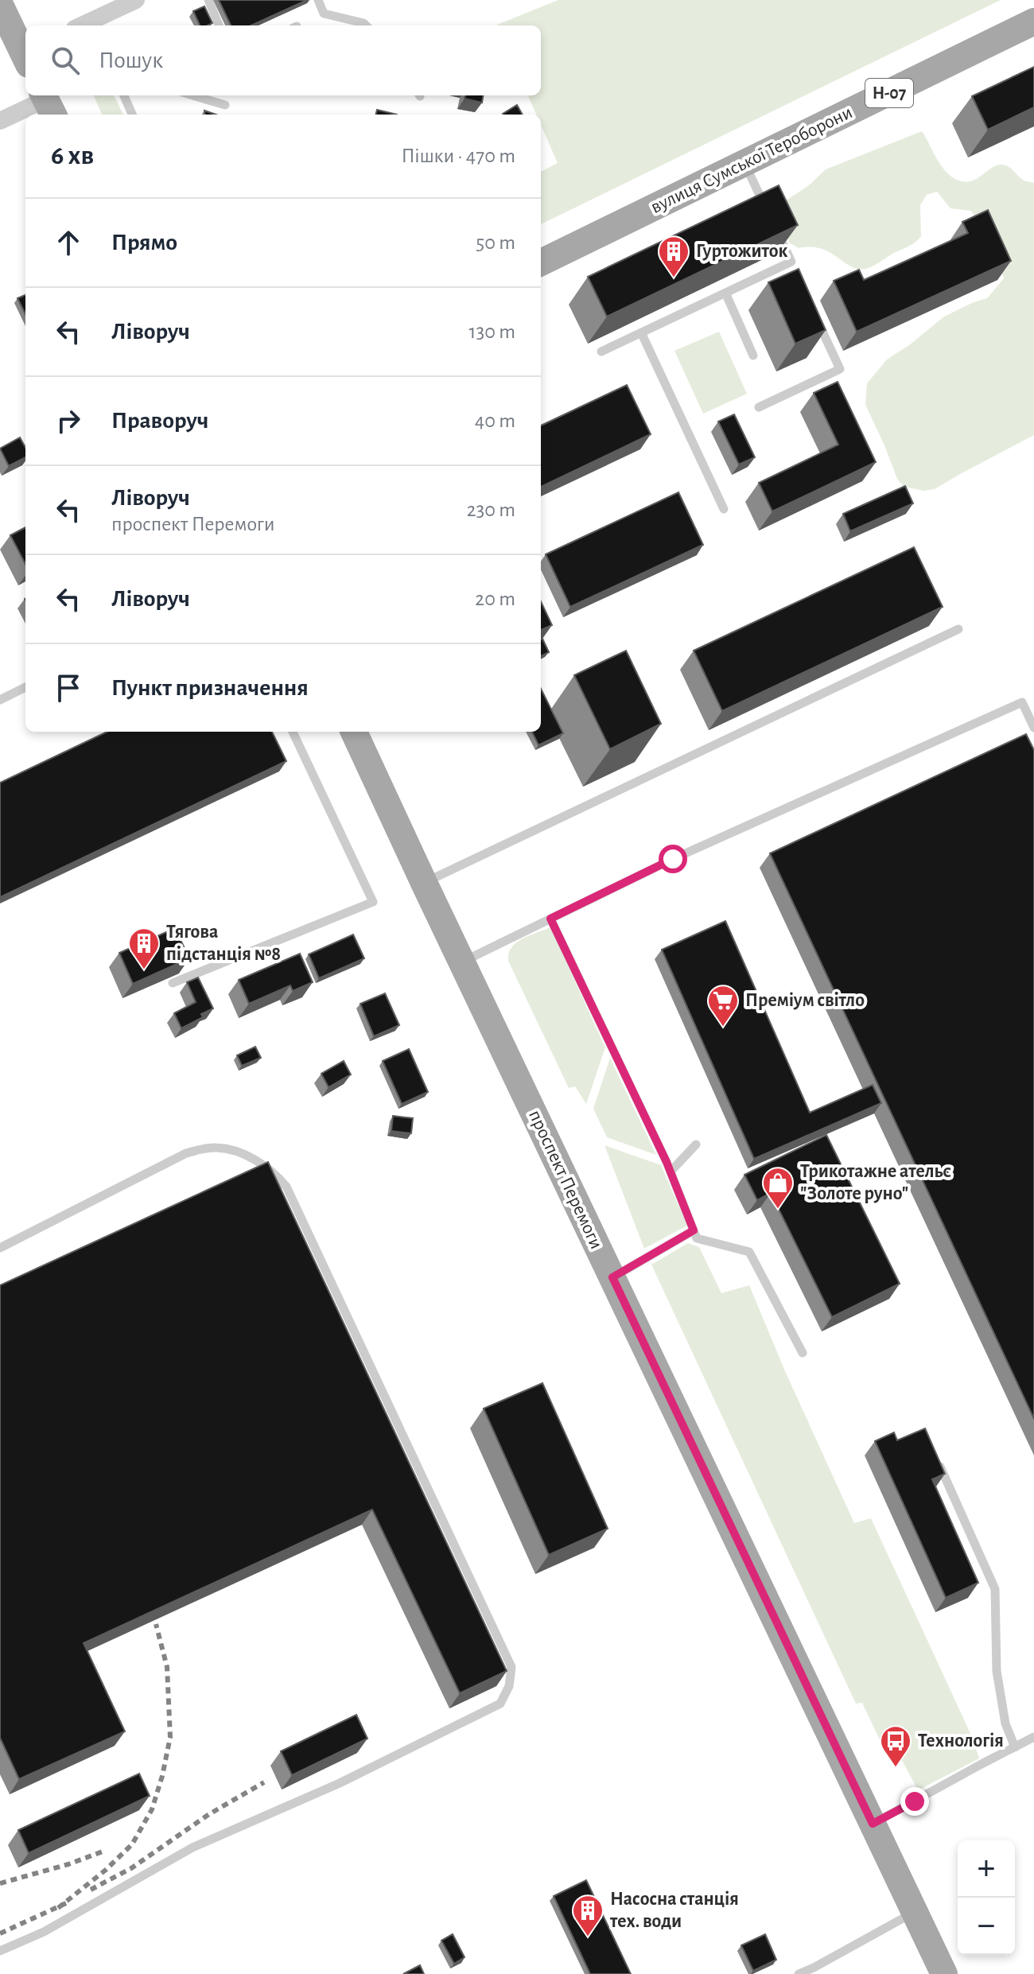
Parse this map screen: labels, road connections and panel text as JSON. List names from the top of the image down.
{
  "streets": {
    "main road": ["Н-07", "вулиця Сумської Тероборони", "проспект Перемоги"]
  },
  "places": {
    "building": ["Гуртожиток", "Тягова підстанція №8", "Насосна станція тех. води"],
    "supermarket": ["Преміум світло"],
    "shop": ["Трикотажне ательє \"Золоте руно\""],
    "bus stop": ["Технологія"]
  },
  "page": {
    "search": "Пошук",
    "heading": ["6 хв", "Пішки · 470 m"],
    "list": [
      ["Прямо", "50 m"],
      ["Ліворуч", "130 m"],
      ["Праворуч", "40 m"],
      ["Ліворуч", "проспект Перемоги", "230 m"],
      ["Ліворуч", "20 m"],
      "Пункт призначення"
    ],
    "map_buttons": ["+", "−"]
  }
}
